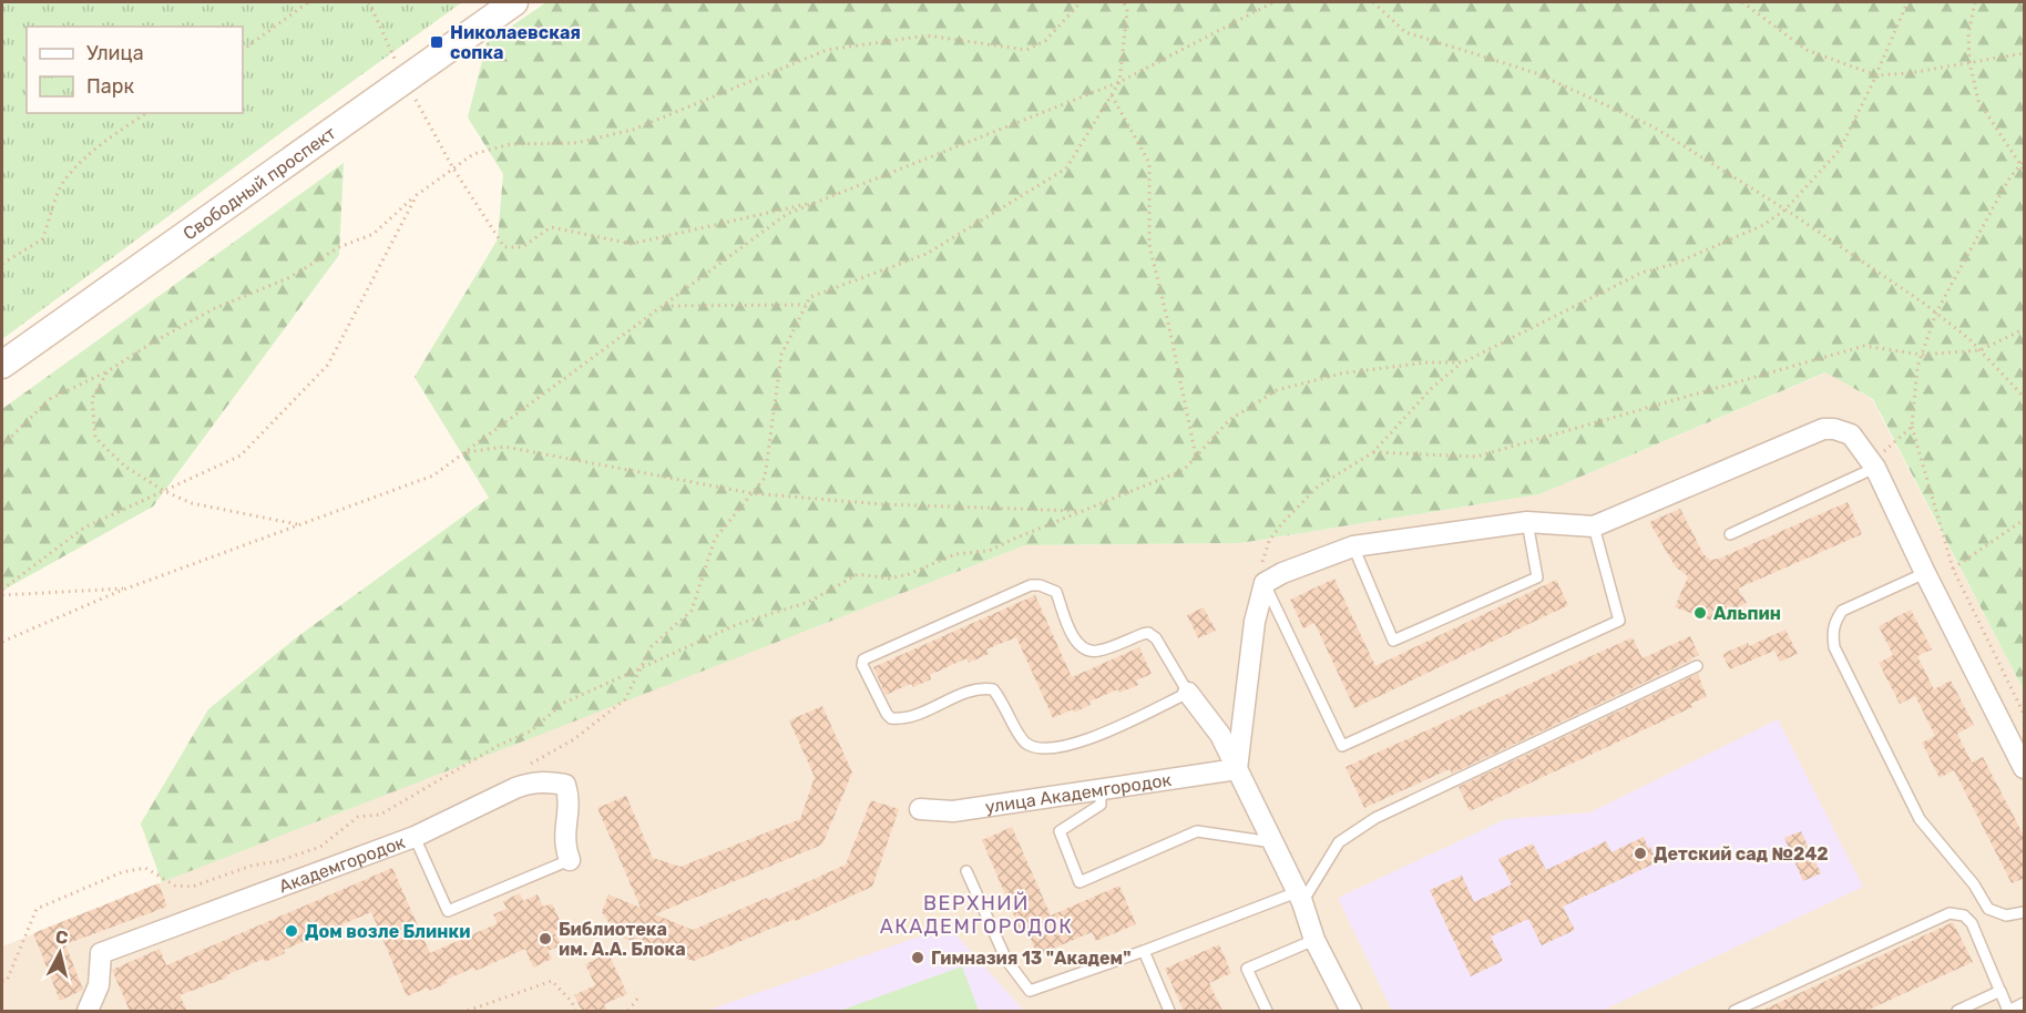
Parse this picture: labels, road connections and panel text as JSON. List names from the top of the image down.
{
  "streets": {
    "main road": ["Свободный проспект"],
    "street": ["улица Академгородок", "Академгородок"]
  },
  "districts": ["ВЕРХНИЙ АКАДЕМГОРОДОК"],
  "places": {
    "transit": ["Николаевская сопка"],
    "other": [
      "Альпин",
      "Детский сад №242",
      "Дом возле Блинки",
      "Библиотека им. А.А. Блока",
      "Гимназия 13 \"Академ\""
    ]
  },
  "legend": ["Улица", "Парк"],
  "north": "top"
}
